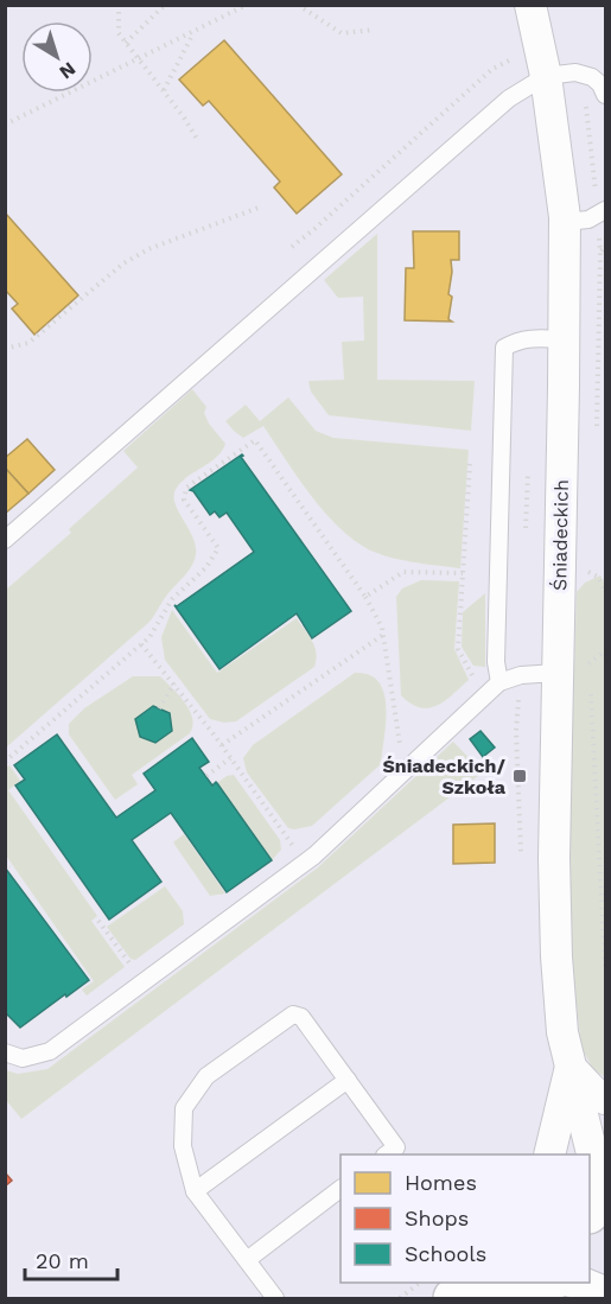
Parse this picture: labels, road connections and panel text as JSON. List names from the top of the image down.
{
  "streets": {
    "street": ["Śniadeckich"]
  },
  "places": {
    "transit": ["Śniadeckich/ Szkoła"]
  },
  "legend": ["Homes", "Shops", "Schools"],
  "scale_bar": "20 m",
  "north": "bottom right"
}
